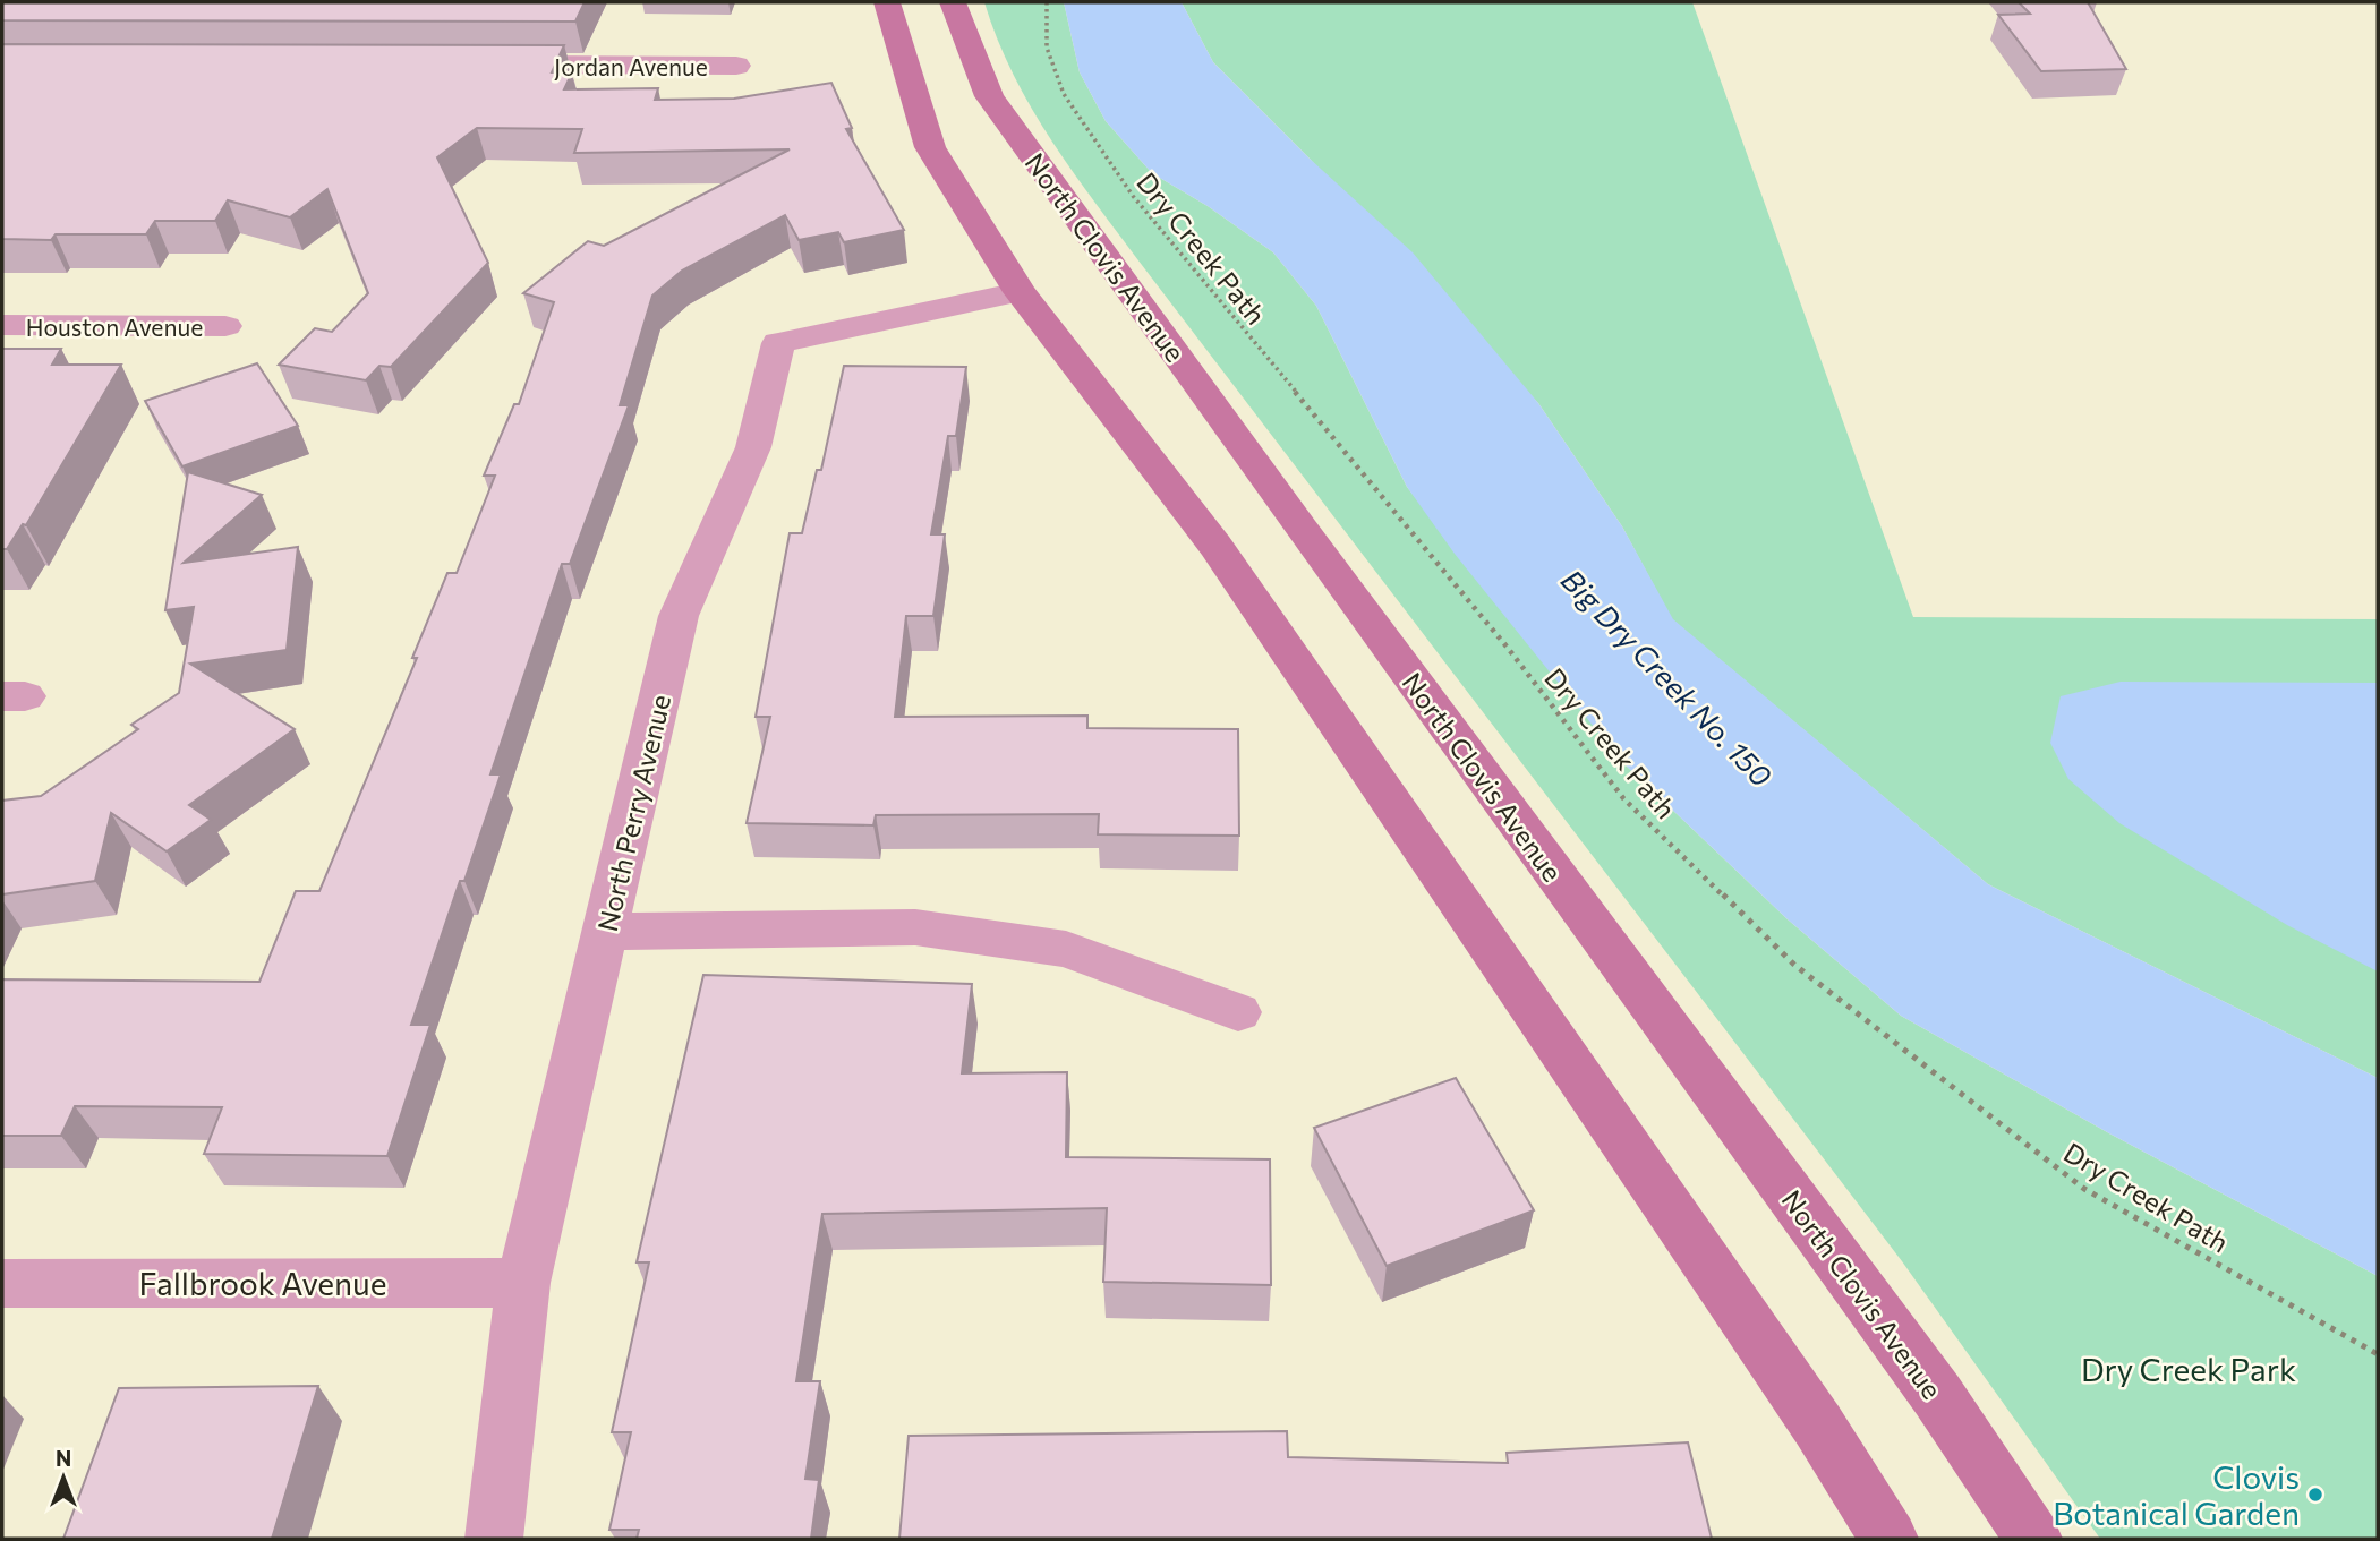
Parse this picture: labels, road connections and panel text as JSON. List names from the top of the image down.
{
  "streets": {
    "main road": ["North Clovis Avenue"],
    "street": [
      "Jordan Avenue",
      "Houston Avenue",
      "North Perry Avenue",
      "Fallbrook Avenue"
    ],
    "path": ["Dry Creek Path"]
  },
  "crossings": [
    ["North Perry Avenue", "Fallbrook Avenue"]
  ],
  "water": ["Big Dry Creek No. 150"],
  "parks": ["Dry Creek Park"],
  "places": ["Clovis Botanical Garden"],
  "north": "top"
}
